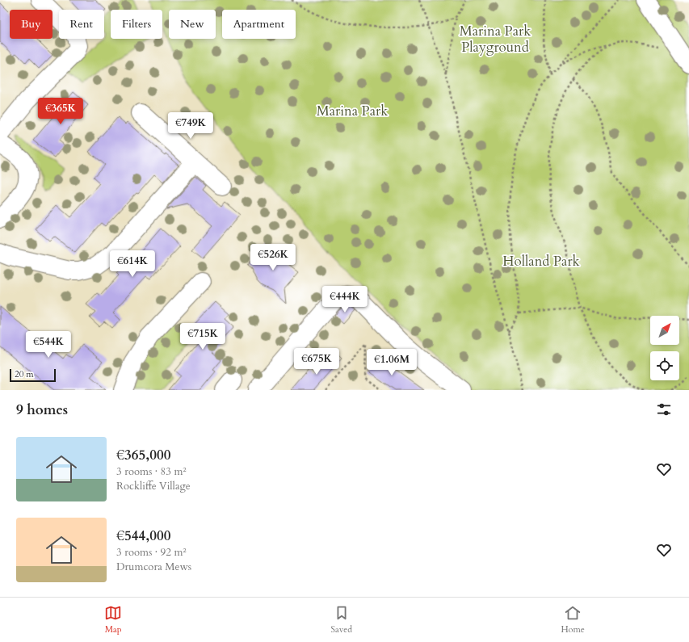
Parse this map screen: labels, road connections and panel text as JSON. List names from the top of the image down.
{
  "parks": ["Marina Park Playground", "Marina Park", "Holland Park"],
  "scale_bar": "20 m",
  "north": "top right",
  "page": {
    "chip": [
      "Buy",
      "Rent",
      "Filters",
      "New",
      "Apartment"
    ],
    "price": [
      "€365K",
      "€749K",
      "€526K",
      "€614K",
      "€444K",
      "€715K",
      "€544K",
      "€675K",
      "€1.06M"
    ],
    "scale": "20 m",
    "heading": "9 homes",
    "list": [
      {
        "name": "€365,000",
        "note": "3 rooms · 83 m² · Rockliffe Village"
      },
      {
        "name": "€544,000",
        "note": "3 rooms · 92 m² · Drumcora Mews"
      }
    ],
    "tabs": ["Map", "Saved", "Home"]
  }
}
